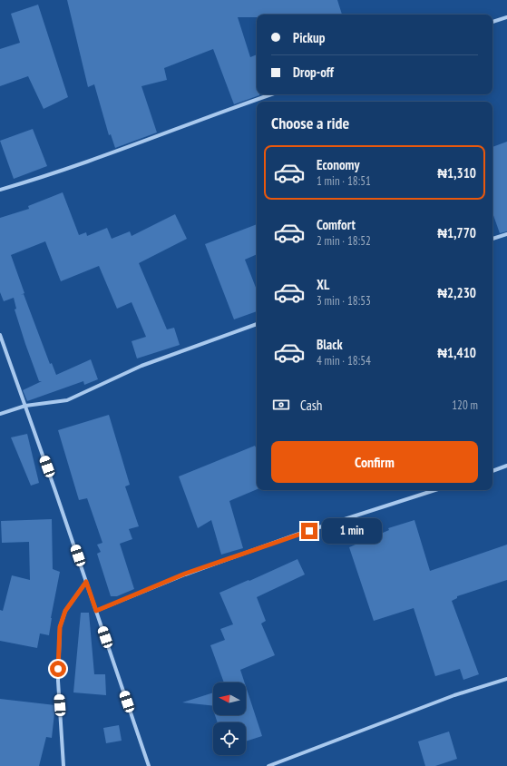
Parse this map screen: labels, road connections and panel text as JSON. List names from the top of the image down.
{
  "north": "left",
  "page": {
    "banner": ["Pickup", "Drop-off"],
    "heading": "Choose a ride",
    "list": [
      {
        "name": "Economy",
        "note": "1 min · 18:51",
        "value": "₦1,310"
      },
      {
        "name": "Comfort",
        "note": "2 min · 18:52",
        "value": "₦1,770"
      },
      {
        "name": "XL",
        "note": "3 min · 18:53",
        "value": "₦2,230"
      },
      {
        "name": "Black",
        "note": "4 min · 18:54",
        "value": "₦1,410"
      }
    ],
    "pay": ["Cash", "120 m"],
    "buttons": "Confirm",
    "bubble": "1 min"
  }
}
